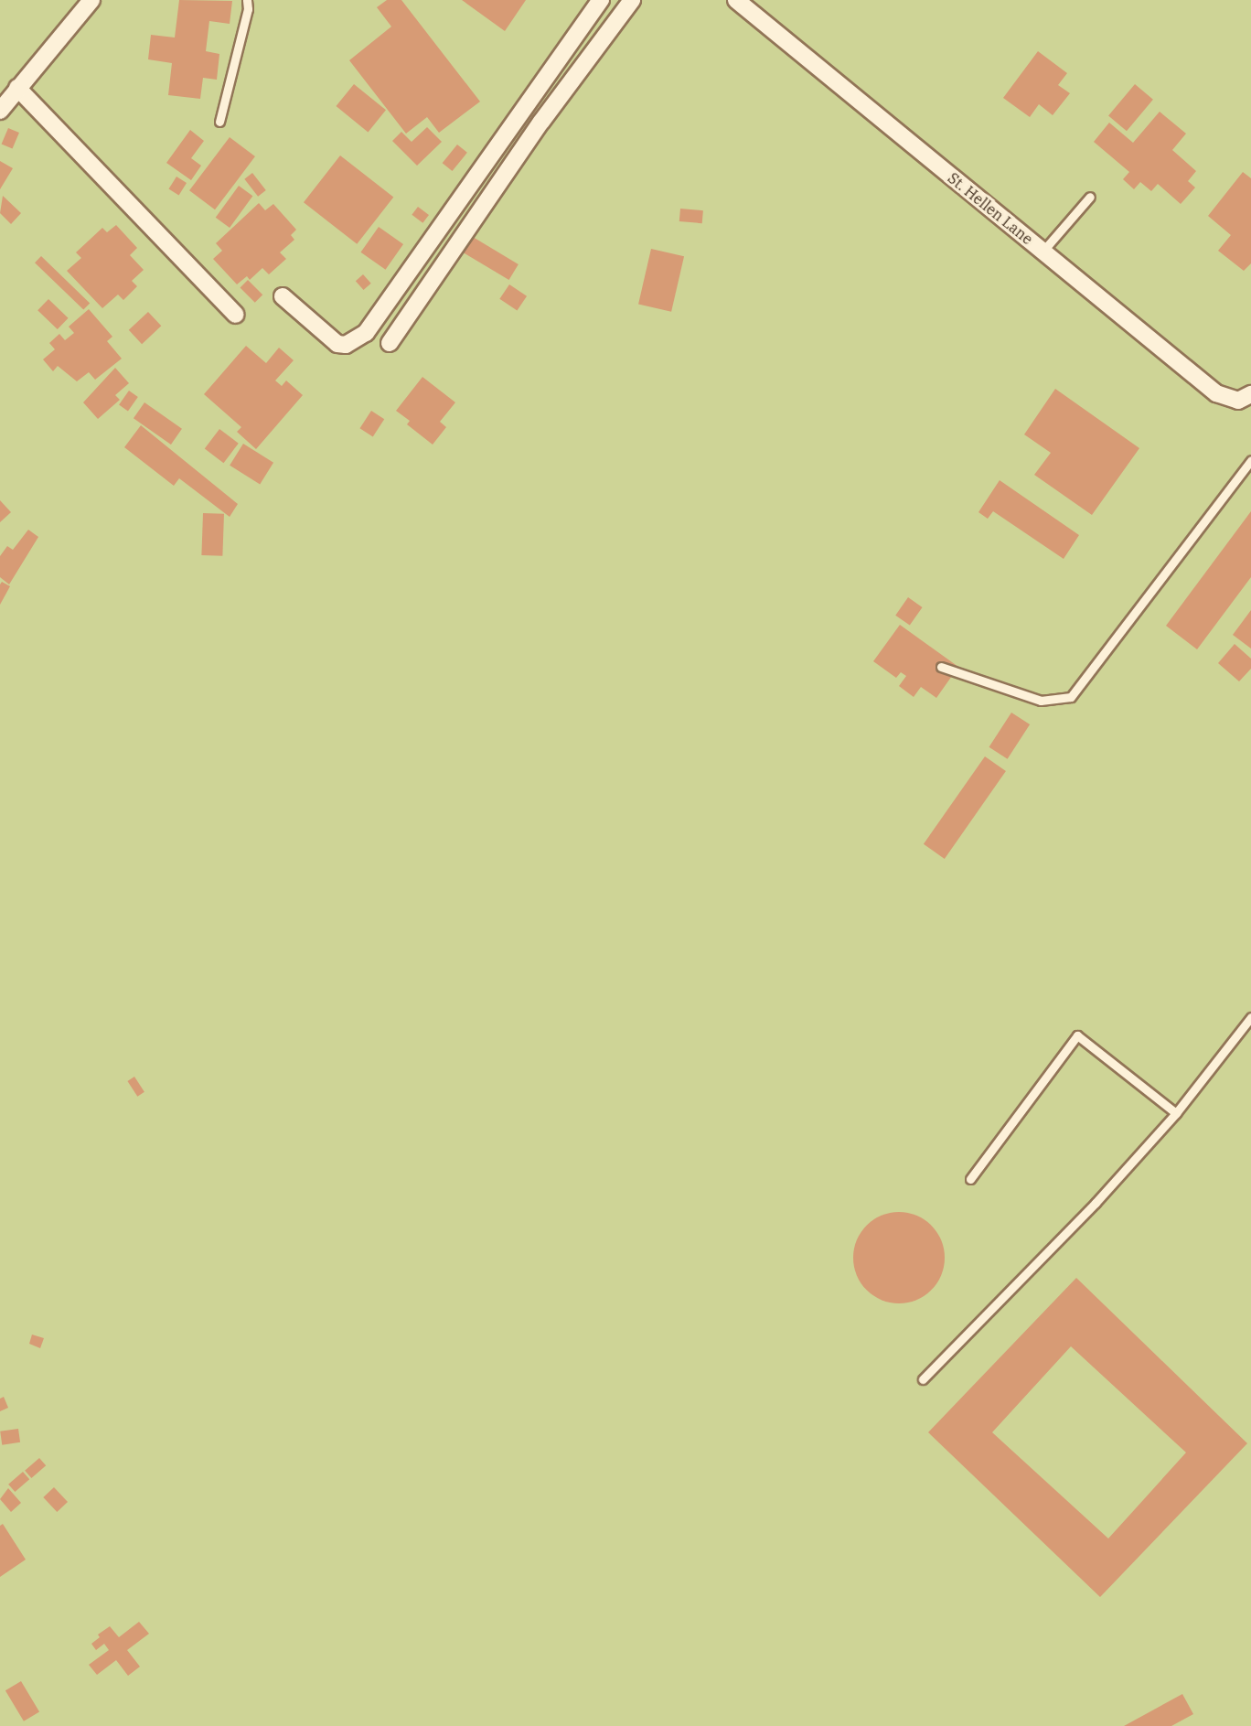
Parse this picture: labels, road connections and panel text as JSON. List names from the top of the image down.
{
  "streets": {
    "street": ["St. Hellen Lane"]
  }
}
